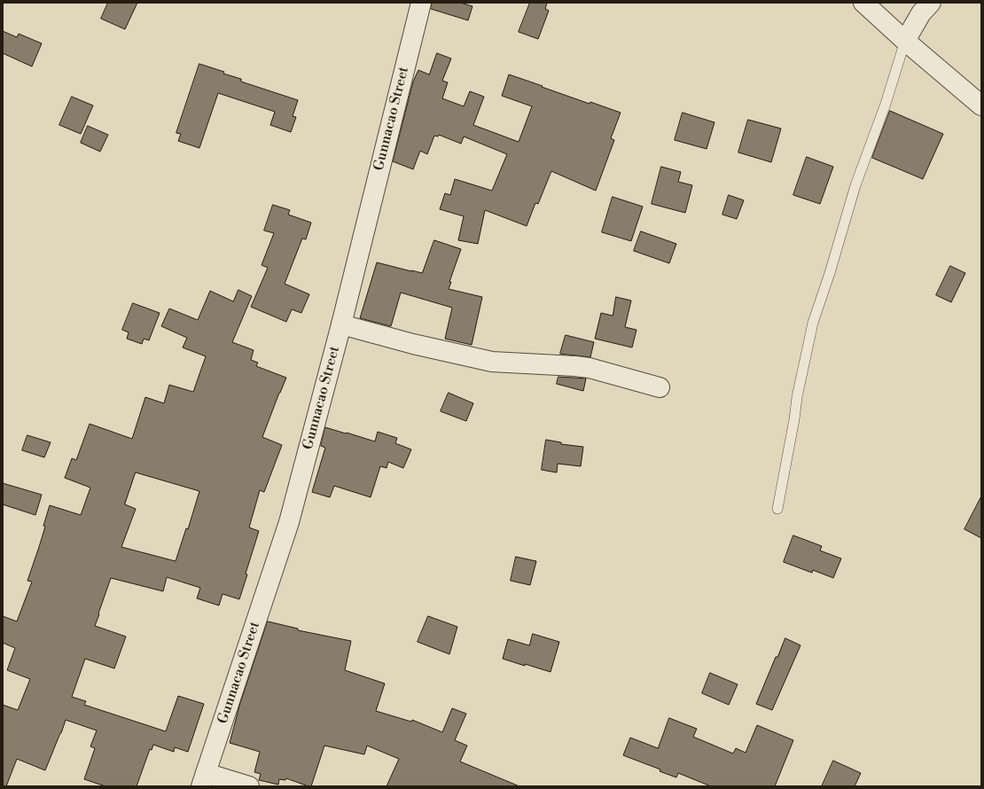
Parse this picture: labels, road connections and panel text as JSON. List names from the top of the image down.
{
  "streets": {
    "street": ["Gunnacao Street"]
  }
}
